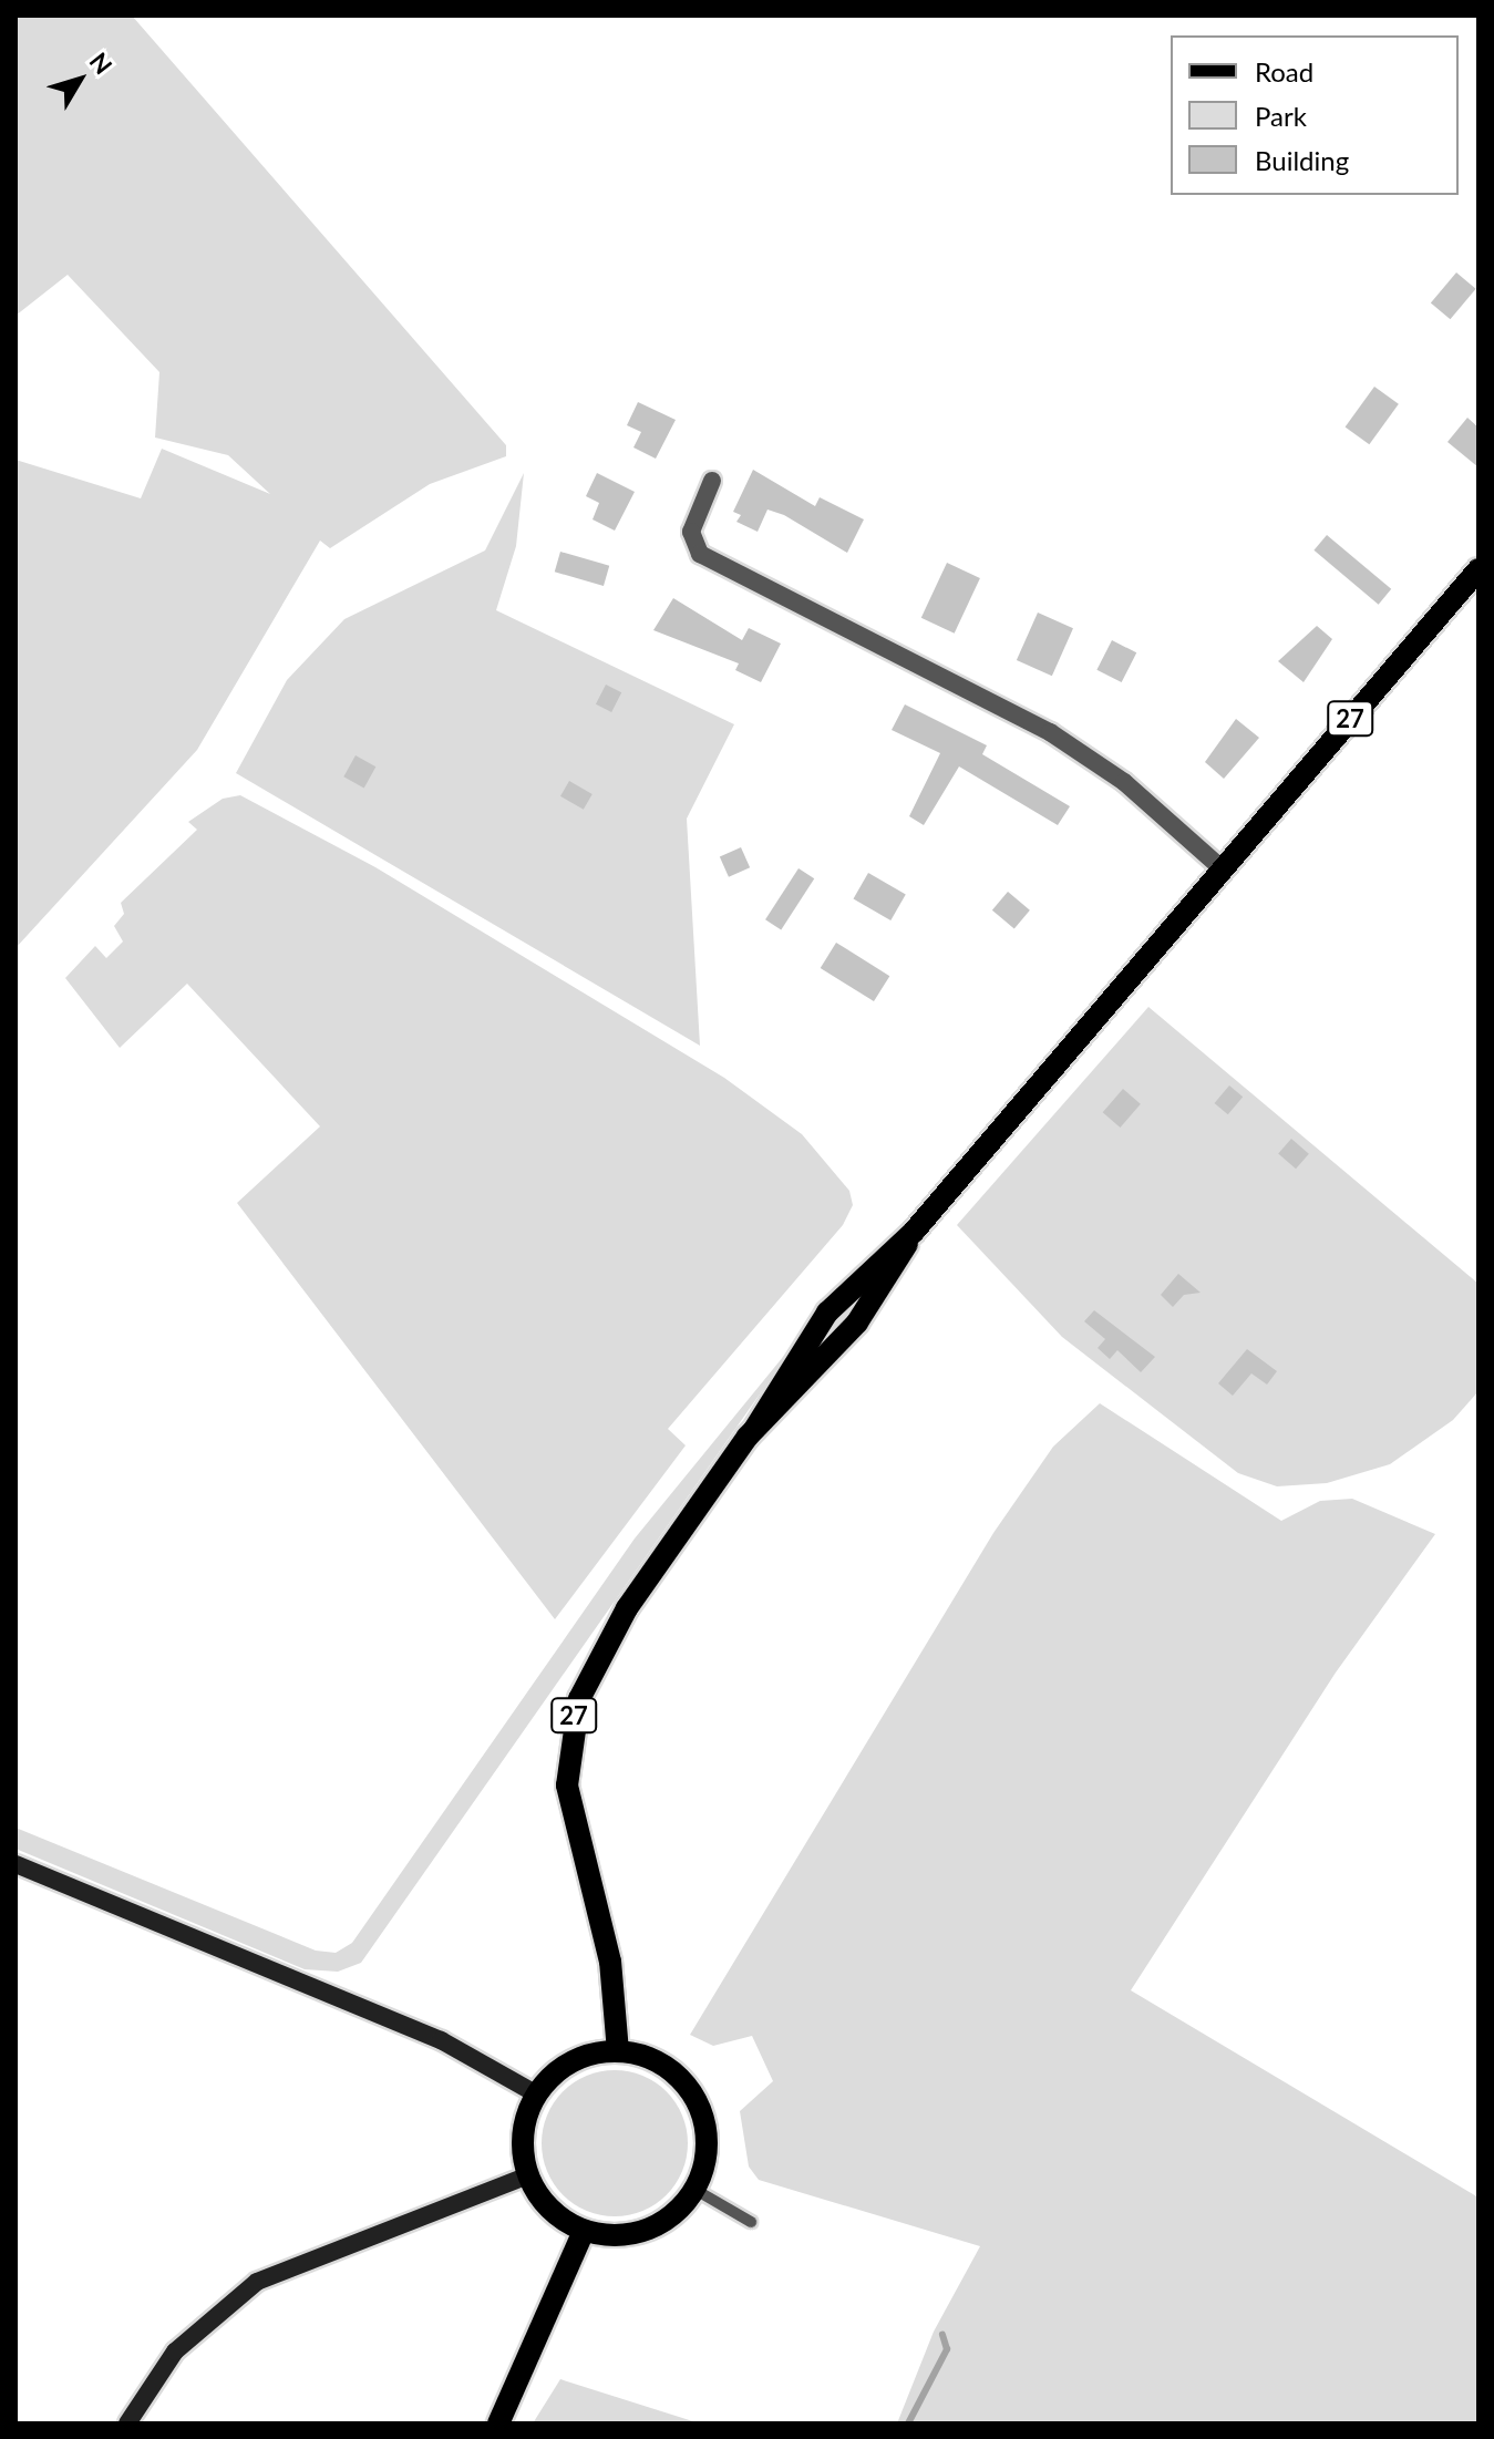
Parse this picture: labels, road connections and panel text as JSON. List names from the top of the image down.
{
  "streets": {
    "main road": ["27"]
  },
  "legend": ["Road", "Park", "Building"],
  "north": "top right"
}
